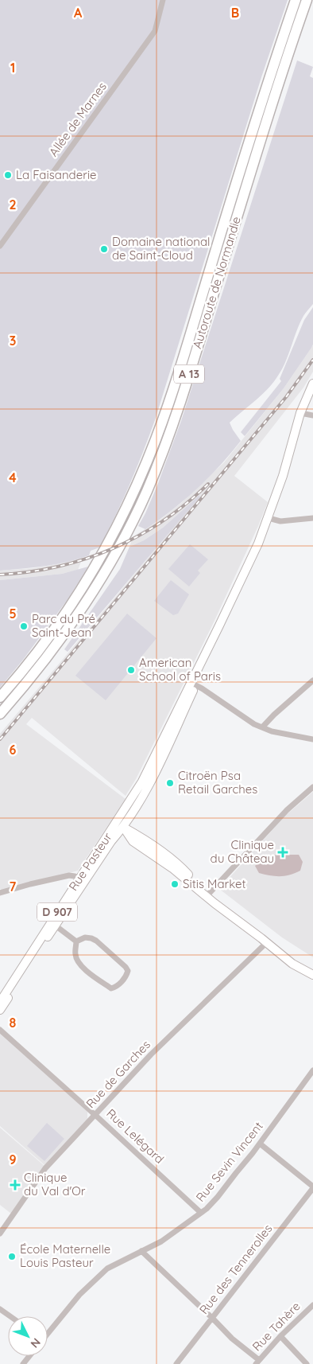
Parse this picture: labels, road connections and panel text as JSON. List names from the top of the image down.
{
  "streets": {
    "highway": ["Autoroute de Normandie", "A 13"],
    "main road": ["Rue Pasteur", "D 907"],
    "street": [
      "Allée de Marnes",
      "Rue de Garches",
      "Rue Lelégard",
      "Rue Sevin Vincent",
      "Rue des Tennerolles",
      "Rue Tahère"
    ]
  },
  "crossings": [
    ["Rue Pasteur", "D 907"],
    ["Rue de Garches", "Rue Lelégard"],
    ["Rue Lelégard", "Rue Sevin Vincent"]
  ],
  "places": {
    "other": [
      "La Faisanderie",
      "Domaine national de Saint-Cloud",
      "Parc du Pré Saint-Jean",
      "American School of Paris",
      "Citroën Psa Retail Garches",
      "Sitis Market",
      "École Maternelle Louis Pasteur"
    ],
    "health": ["Clinique du Château", "Clinique du Val d'Or"]
  },
  "north": "bottom right",
  "grid": {
    "columns": ["A", "B"],
    "rows": [
      "1",
      "2",
      "3",
      "4",
      "5",
      "6",
      "7",
      "8",
      "9"
    ]
  }
}
